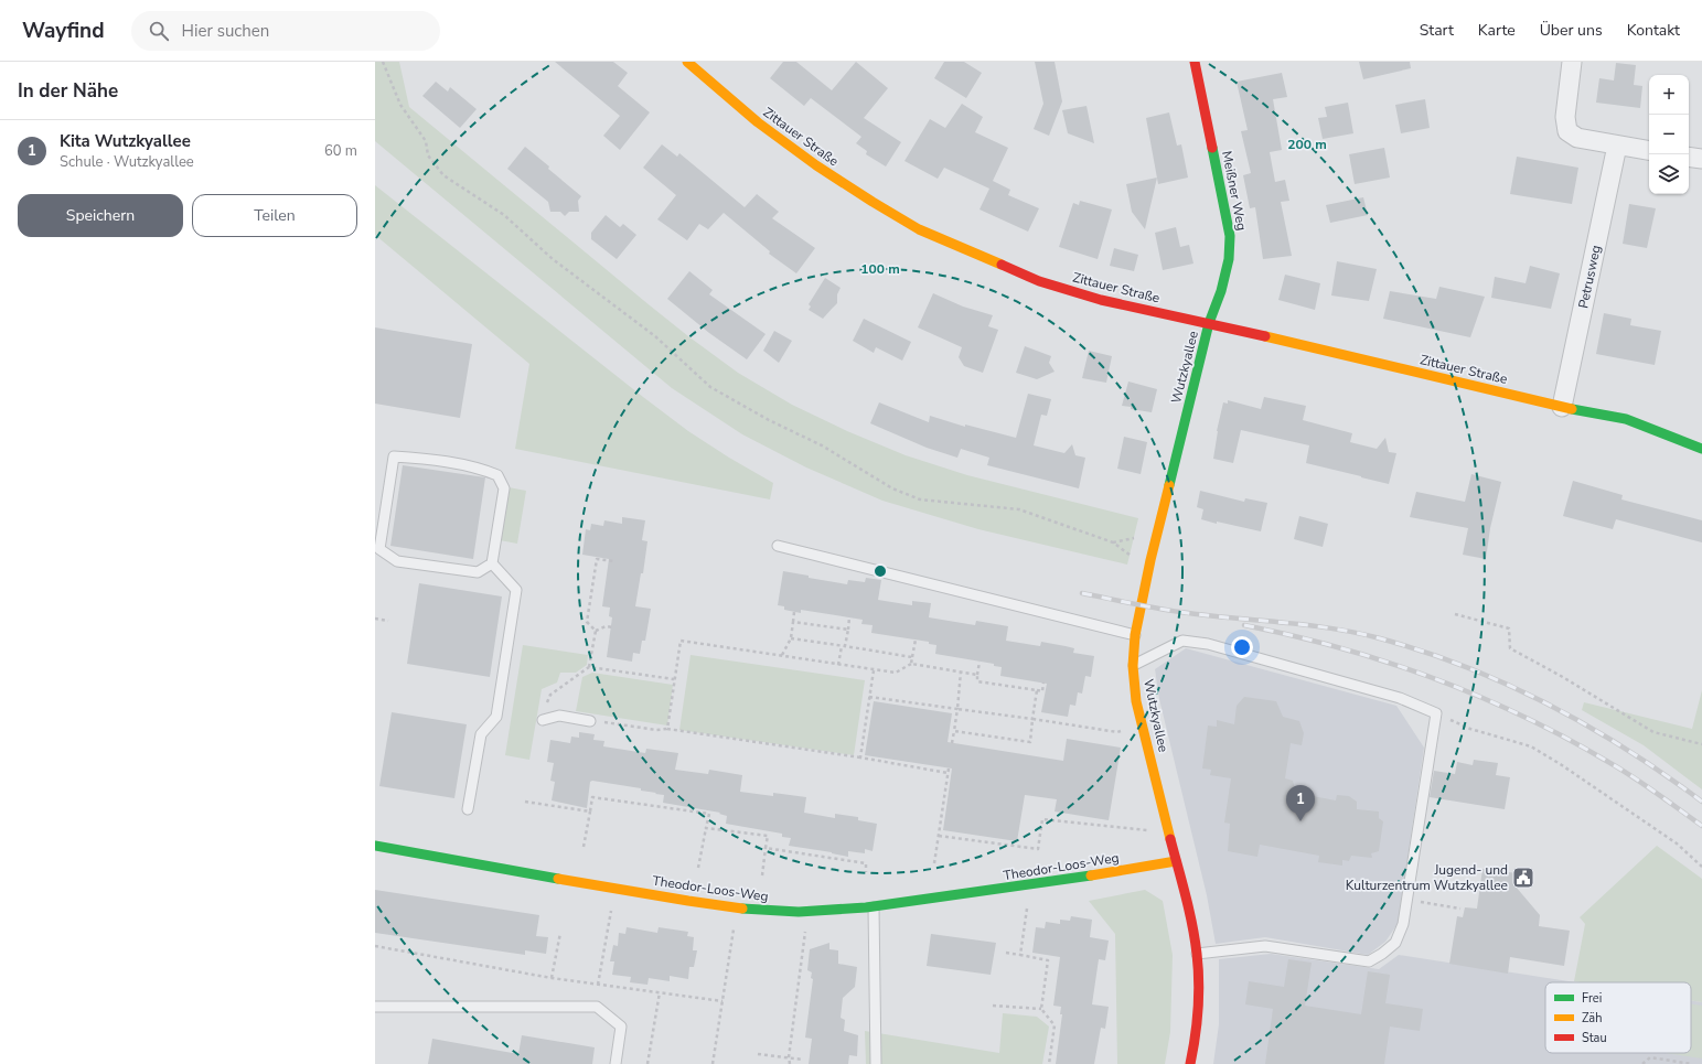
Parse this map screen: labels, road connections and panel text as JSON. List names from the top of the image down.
{
  "streets": {
    "street": [
      "Zittauer Straße",
      "Meißner Weg",
      "Petrusweg",
      "Wutzkyallee",
      "Theodor-Loos-Weg"
    ]
  },
  "crossings": [
    ["Zittauer Straße", "Meißner Weg"],
    ["Zittauer Straße", "Petrusweg"],
    ["Zittauer Straße", "Wutzkyallee"],
    ["Meißner Weg", "Wutzkyallee"],
    ["Wutzkyallee", "Theodor-Loos-Weg"]
  ],
  "places": {
    "public building": ["Jugend- und Kulturzentrum Wutzkyallee"]
  },
  "legend": ["Frei", "Zäh", "Stau"],
  "page": {
    "header": "Wayfind",
    "search": "Hier suchen",
    "nav": [
      "Start",
      "Karte",
      "Über uns",
      "Kontakt"
    ],
    "heading": "In der Nähe",
    "map_buttons": ["+", "−"],
    "list": [
      {
        "mark": "1",
        "name": "Kita Wutzkyallee",
        "note": "Schule · Wutzkyallee",
        "value": "60 m"
      }
    ],
    "buttons": ["Speichern", "Teilen"],
    "pins": "1"
  },
  "rings": ["200 m", "100 m"]
}
